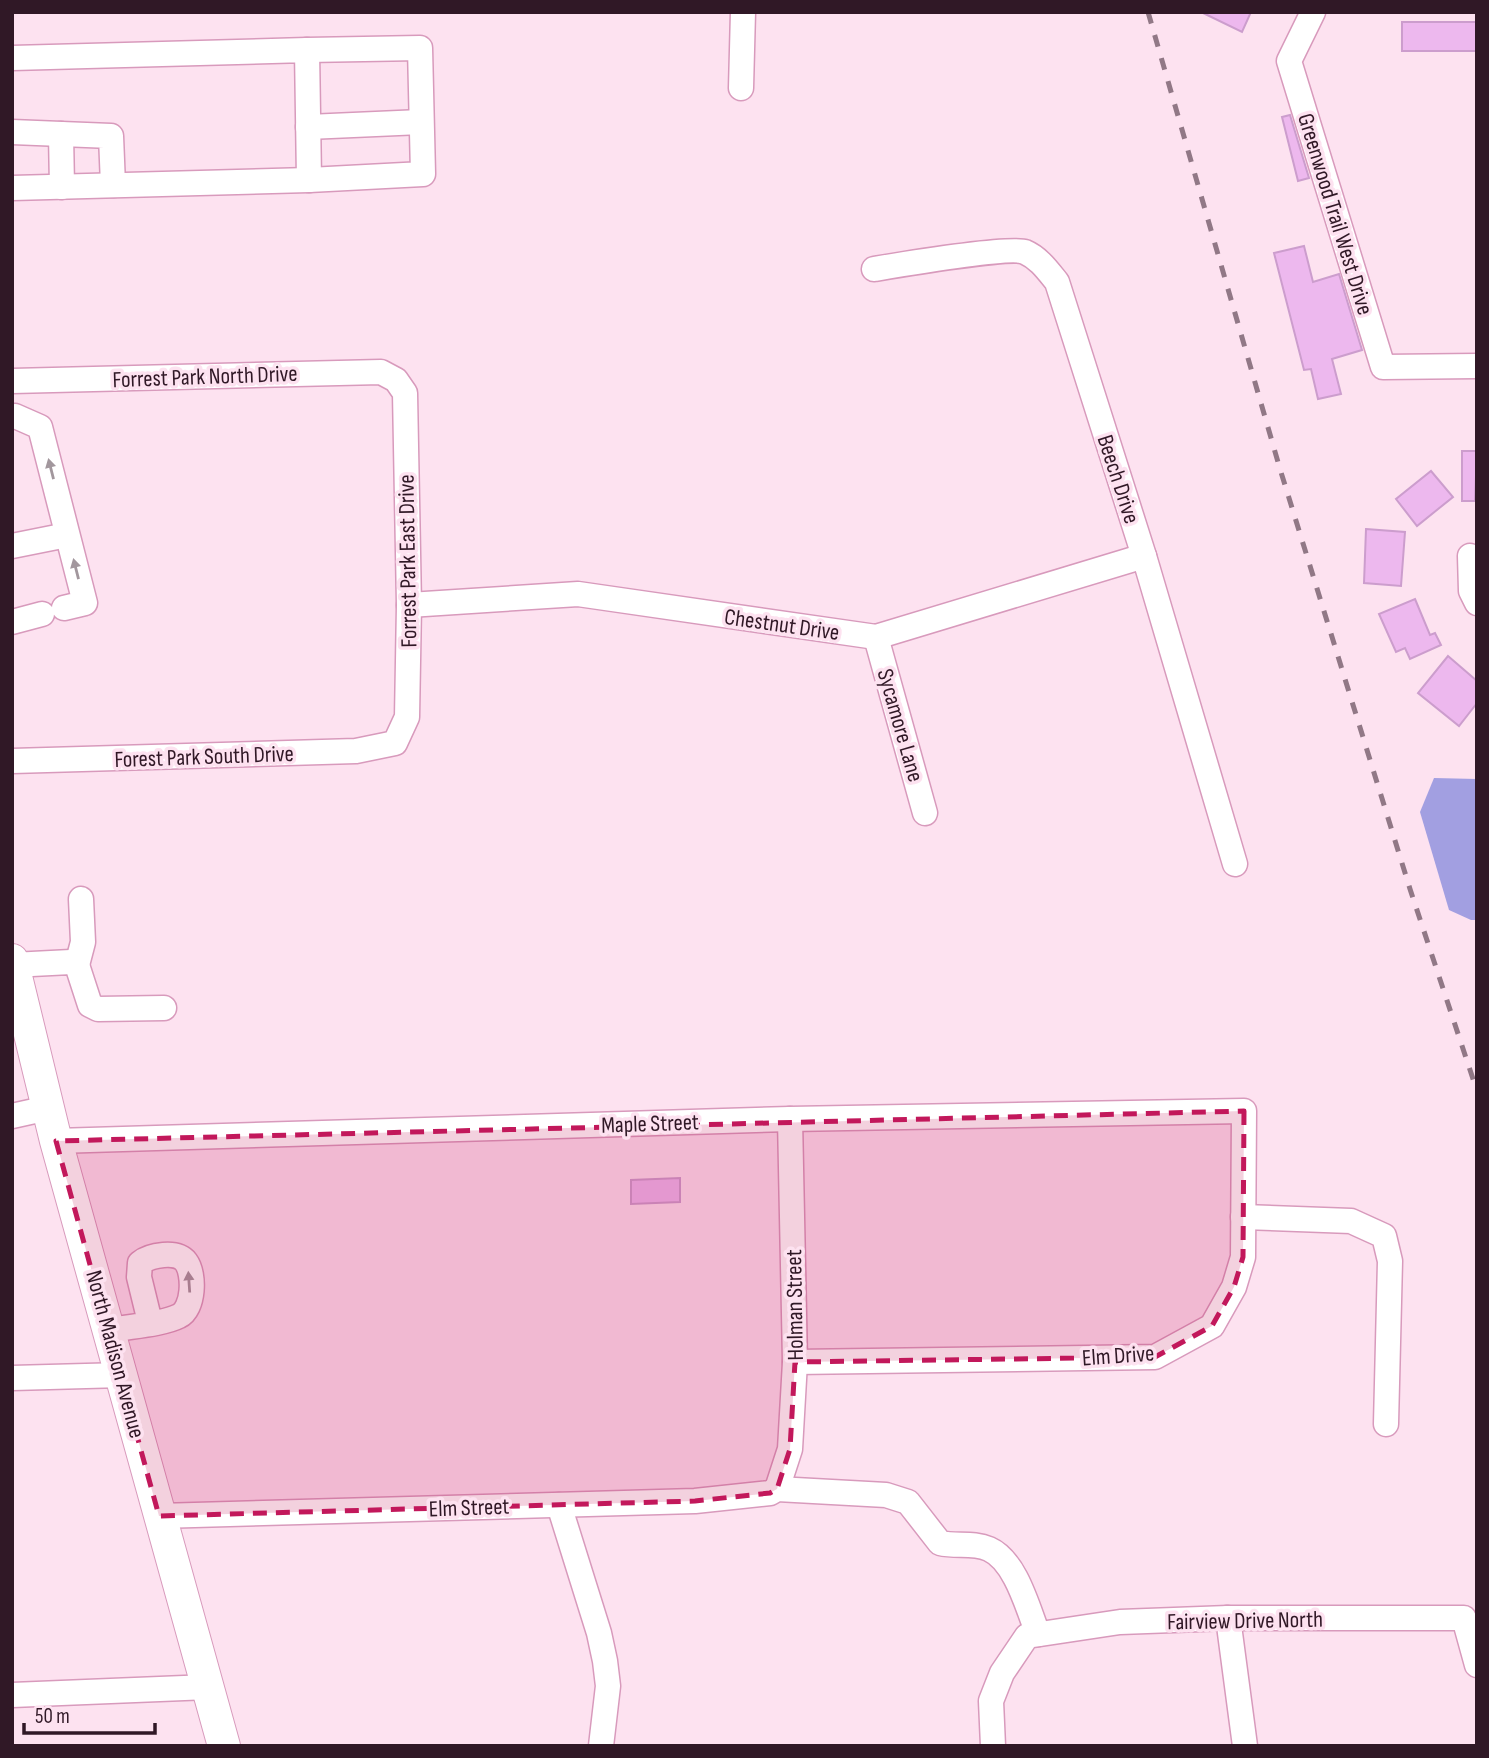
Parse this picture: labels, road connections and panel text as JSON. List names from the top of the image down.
{
  "streets": {
    "main road": ["North Madison Avenue"],
    "street": [
      "Greenwood Trail West Drive",
      "Forrest Park North Drive",
      "Beech Drive",
      "Forrest Park East Drive",
      "Chestnut Drive",
      "Sycamore Lane",
      "Forest Park South Drive",
      "Maple Street",
      "Holman Street",
      "Elm Drive",
      "Elm Street",
      "Fairview Drive North"
    ]
  },
  "crossings": [
    ["Forrest Park North Drive", "Forrest Park East Drive"],
    ["Beech Drive", "Chestnut Drive"],
    ["Forrest Park East Drive", "Chestnut Drive"],
    ["Forrest Park East Drive", "Forest Park South Drive"],
    ["Chestnut Drive", "Sycamore Lane"],
    ["Maple Street", "Holman Street"],
    ["Maple Street", "North Madison Avenue"],
    ["Maple Street", "Elm Drive"],
    ["Holman Street", "Elm Drive"],
    ["Holman Street", "Elm Street"],
    ["North Madison Avenue", "Elm Street"],
    ["Elm Street", "Fairview Drive North"]
  ],
  "scale_bar": "50 m"
}
